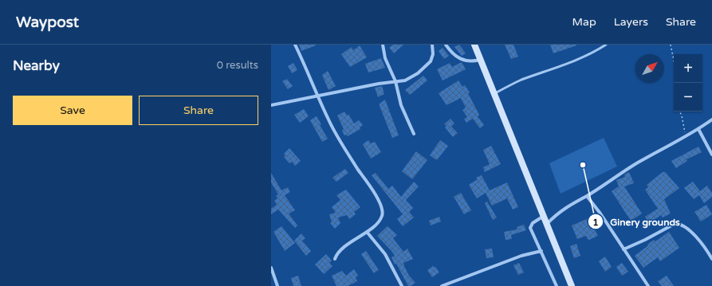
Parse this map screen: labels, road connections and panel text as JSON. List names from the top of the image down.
{
  "places": ["Ginery grounds"],
  "north": "top right",
  "page": {
    "header": "Waypost",
    "nav": ["Map", "Layers", "Share"],
    "heading": ["Nearby", "0 results"],
    "map_buttons": ["+", "−"],
    "buttons": ["Save", "Share"]
  }
}
